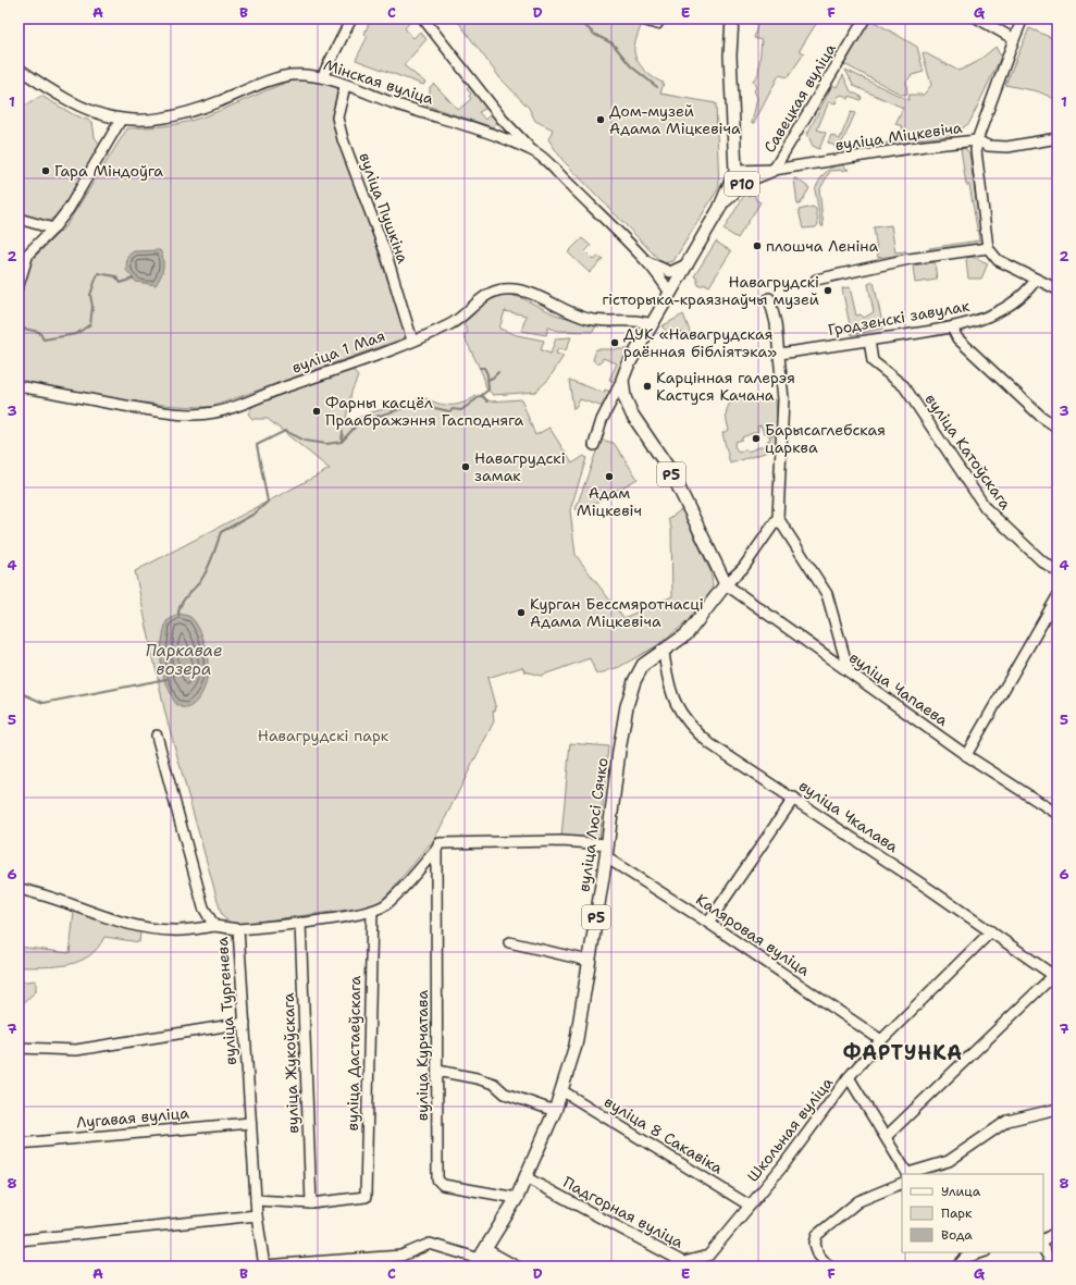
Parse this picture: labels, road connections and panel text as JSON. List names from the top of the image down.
{
  "streets": {
    "main road": ["Р10", "Р5", "вуліца Люсі Сячко"],
    "street": [
      "Мінская вуліца",
      "Савецкая вуліца",
      "вуліца Міцкевіча",
      "вуліца Пушкіна",
      "Гродзенскі завулак",
      "вуліца 1 Мая",
      "вуліца Катоўскага",
      "вуліца Чапаева",
      "вуліца Чкалава",
      "Каляровая вуліца",
      "вуліца Тургенева",
      "вуліца Дастаеўскага",
      "вуліца Курчатава",
      "вуліца Жукоўскага",
      "Лугавая вуліца",
      "Школьная вуліца",
      "вуліца 8 Сакавіка",
      "Падгорная вуліца"
    ]
  },
  "crossings": [
    ["Мінская вуліца", "вуліца Пушкіна"],
    ["Савецкая вуліца", "вуліца Міцкевіча"],
    ["Савецкая вуліца", "Р10"],
    ["вуліца Міцкевіча", "Р10"],
    ["вуліца Пушкіна", "вуліца 1 Мая"],
    ["Гродзенскі завулак", "вуліца Катоўскага"],
    ["Р5", "вуліца Чапаева"],
    ["Р5", "вуліца Люсі Сячко"],
    ["вуліца Чапаева", "вуліца Люсі Сячко"],
    ["вуліца Чкалава", "вуліца Люсі Сячко"],
    ["вуліца Чкалава", "Школьная вуліца"],
    ["вуліца Люсі Сячко", "Каляровая вуліца"],
    ["вуліца Люсі Сячко", "вуліца Курчатава"],
    ["вуліца Люсі Сячко", "вуліца 8 Сакавіка"],
    ["вуліца Люсі Сячко", "Падгорная вуліца"],
    ["Каляровая вуліца", "Школьная вуліца"],
    ["вуліца Тургенева", "Лугавая вуліца"],
    ["вуліца Дастаеўскага", "вуліца Жукоўскага"],
    ["Школьная вуліца", "вуліца 8 Сакавіка"],
    ["Школьная вуліца", "Падгорная вуліца"]
  ],
  "districts": ["ФАРТУНКА"],
  "water": ["Паркавае возера"],
  "parks": ["Навагрудскі парк"],
  "places": [
    "Дом-музей Адама Міцкевіча",
    "Гара Міндоўга",
    "плошча Леніна",
    "Навагрудскі гісторыка-краязнаўчы музей",
    "ДУК «Навагрудская раённая бібліятэка»",
    "Карцінная галерэя Кастуся Качана",
    "Фарны касцёл Праабражэння Гасподняга",
    "Барысаглебская царква",
    "Навагрудскі замак",
    "Адам Міцкевіч",
    "Курган Бессмяротнасці Адама Міцкевіча"
  ],
  "legend": ["Улица", "Парк", "Вода"],
  "grid": {
    "columns": [
      "A",
      "B",
      "C",
      "D",
      "E",
      "F",
      "G"
    ],
    "rows": [
      "1",
      "2",
      "3",
      "4",
      "5",
      "6",
      "7",
      "8"
    ]
  }
}
